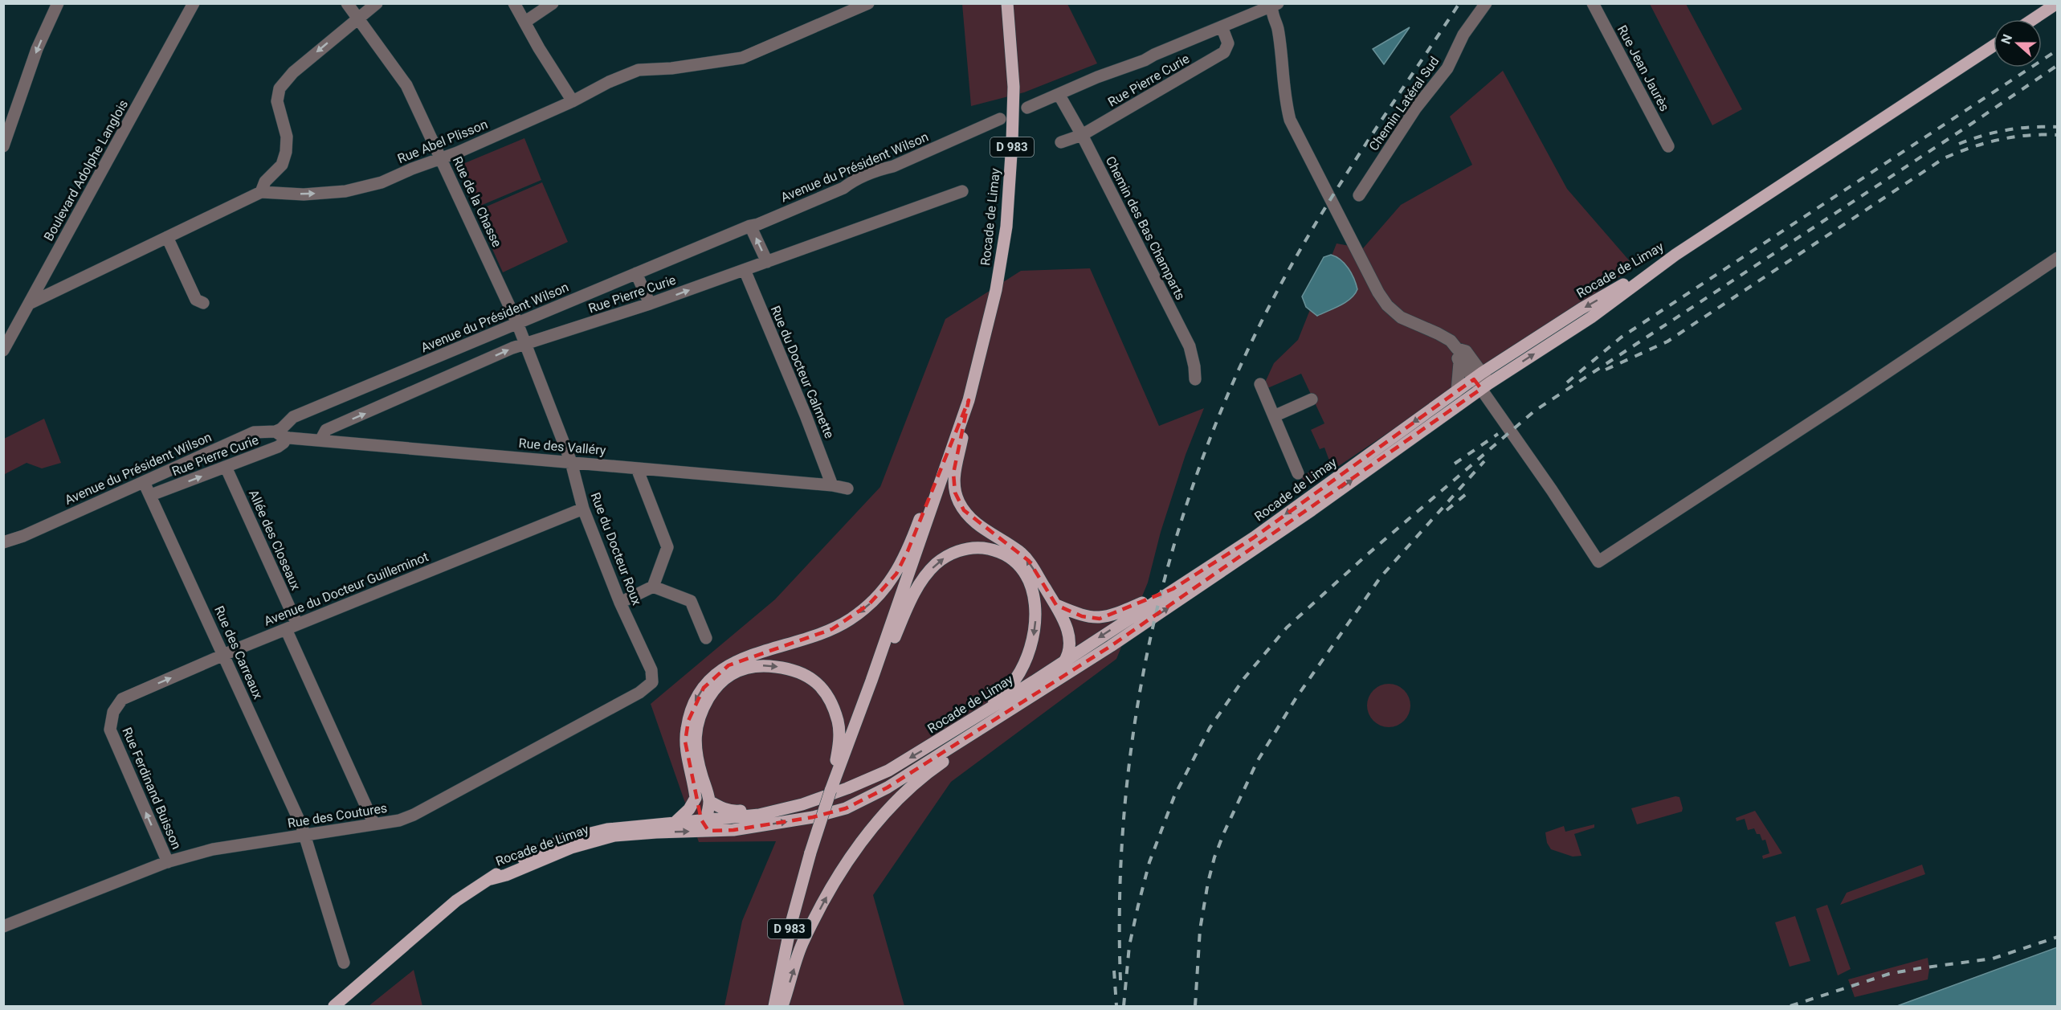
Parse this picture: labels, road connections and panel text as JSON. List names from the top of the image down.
{
  "streets": {
    "main road": ["D 983", "Rocade de Limay"],
    "street": [
      "Rue Jean Jaurès",
      "Rue Pierre Curie",
      "Chemin Latéral Sud",
      "Rue Abel Plisson",
      "Avenue du Président Wilson",
      "Boulevard Adolphe Langlois",
      "Rue de la Chasse",
      "Chemin des Bas Champarts",
      "Rue du Docteur Calmette",
      "Rue des Valléry",
      "Allée des Closeaux",
      "Rue du Docteur Roux",
      "Avenue du Docteur Guilleminot",
      "Rue des Carreaux",
      "Rue Ferdinand Buisson",
      "Rue des Coutures"
    ]
  },
  "crossings": [
    ["Rue Pierre Curie", "Avenue du Président Wilson"],
    ["Rue Pierre Curie", "Rue de la Chasse"],
    ["Rue Pierre Curie", "Chemin des Bas Champarts"],
    ["Rue Pierre Curie", "Rue du Docteur Calmette"],
    ["Rue Pierre Curie", "Rue des Valléry"],
    ["Rue Pierre Curie", "Allée des Closeaux"],
    ["Rue Pierre Curie", "Rue du Docteur Roux"],
    ["Rue Pierre Curie", "Rue des Carreaux"],
    ["Rue Abel Plisson", "Boulevard Adolphe Langlois"],
    ["Rue Abel Plisson", "Rue de la Chasse"],
    ["D 983", "Rocade de Limay"],
    ["Avenue du Président Wilson", "Rue de la Chasse"],
    ["Avenue du Président Wilson", "Rue des Valléry"],
    ["Avenue du Président Wilson", "Rue des Carreaux"],
    ["Rue de la Chasse", "Rue du Docteur Roux"],
    ["Rue du Docteur Calmette", "Rue des Valléry"],
    ["Rue des Valléry", "Rue du Docteur Roux"],
    ["Allée des Closeaux", "Avenue du Docteur Guilleminot"],
    ["Allée des Closeaux", "Rue des Coutures"],
    ["Rue du Docteur Roux", "Avenue du Docteur Guilleminot"],
    ["Rue du Docteur Roux", "Rue des Coutures"],
    ["Avenue du Docteur Guilleminot", "Rue des Carreaux"],
    ["Avenue du Docteur Guilleminot", "Rue Ferdinand Buisson"],
    ["Rue des Carreaux", "Rue des Coutures"],
    ["Rue Ferdinand Buisson", "Rue des Coutures"]
  ],
  "one_way": ["Rue Pierre Curie", "Rue Ferdinand Buisson"],
  "north": "left"
}
